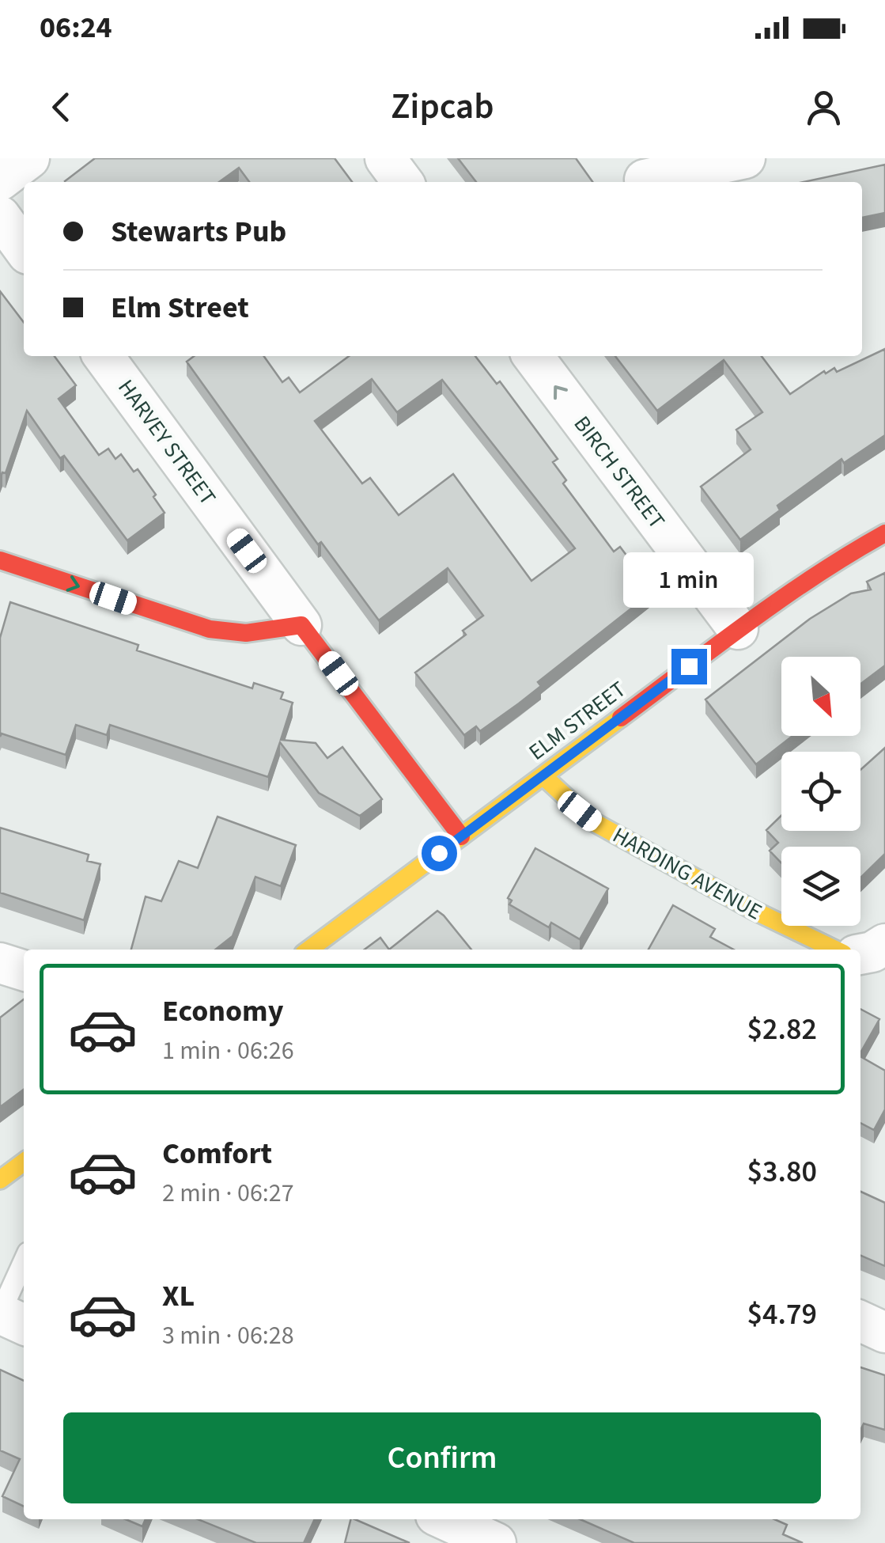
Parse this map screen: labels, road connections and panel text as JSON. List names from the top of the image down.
{
  "streets": {
    "street": [
      "HARVEY STREET",
      "BIRCH STREET",
      "ELM STREET",
      "HARDING AVENUE"
    ]
  },
  "crossings": [
    ["HARVEY STREET", "ELM STREET"],
    ["BIRCH STREET", "ELM STREET"],
    ["ELM STREET", "HARDING AVENUE"]
  ],
  "one_way": ["BIRCH STREET"],
  "north": "bottom right",
  "page": {
    "status": "06:24",
    "header": "Zipcab",
    "banner": ["Stewarts Pub", "Elm Street"],
    "bubble": "1 min",
    "list": [
      {
        "name": "Economy",
        "note": "1 min · 06:26",
        "value": "$2.82"
      },
      {
        "name": "Comfort",
        "note": "2 min · 06:27",
        "value": "$3.80"
      },
      {
        "name": "XL",
        "note": "3 min · 06:28",
        "value": "$4.79"
      }
    ],
    "buttons": "Confirm"
  }
}
